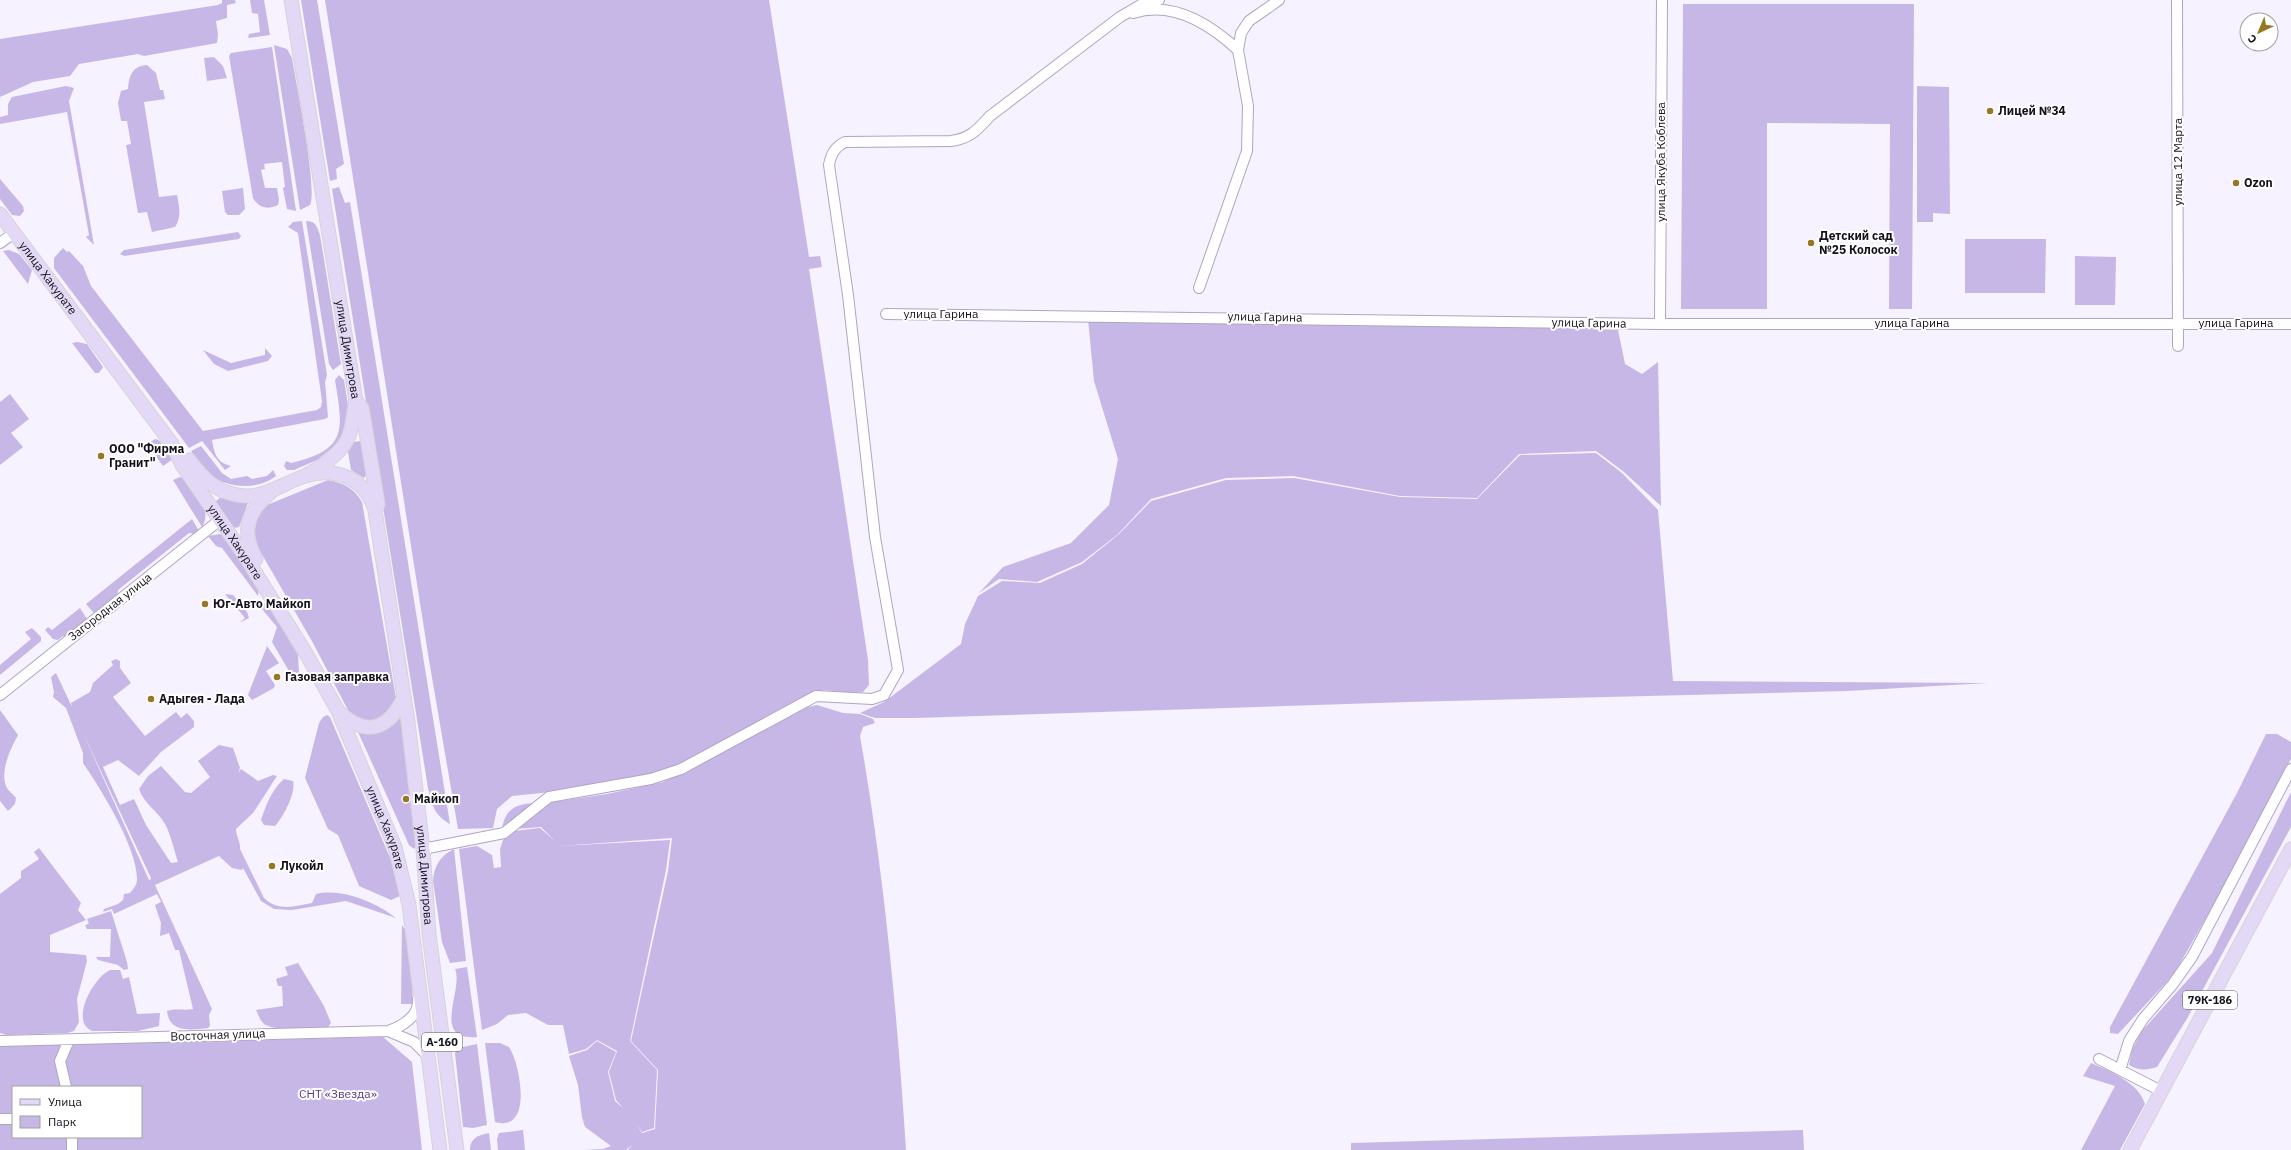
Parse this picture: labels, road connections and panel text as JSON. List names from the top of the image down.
{
  "streets": {
    "main road": [
      "улица Хакурате",
      "улица Димитрова",
      "79К-186",
      "А-160"
    ],
    "street": [
      "улица Якуба Коблева",
      "улица 12 Марта",
      "улица Гарина",
      "Загородная улица",
      "Восточная улица"
    ]
  },
  "crossings": [
    ["улица Якуба Коблева", "улица Гарина"],
    ["улица 12 Марта", "улица Гарина"],
    ["улица Хакурате", "Загородная улица"],
    ["улица Хакурате", "Восточная улица"],
    ["улица Хакурате", "А-160"],
    ["Восточная улица", "А-160"]
  ],
  "parks": ["СНТ «Звезда»"],
  "places": [
    "Лицей №34",
    "Ozon",
    "Детский сад №25 Колосок",
    "ООО \"Фирма Гранит\"",
    "Юг-Авто Майкоп",
    "Газовая заправка",
    "Адыгея - Лада",
    "Майкоп",
    "Лукойл"
  ],
  "legend": ["Улица", "Парк"],
  "north": "bottom left"
}
